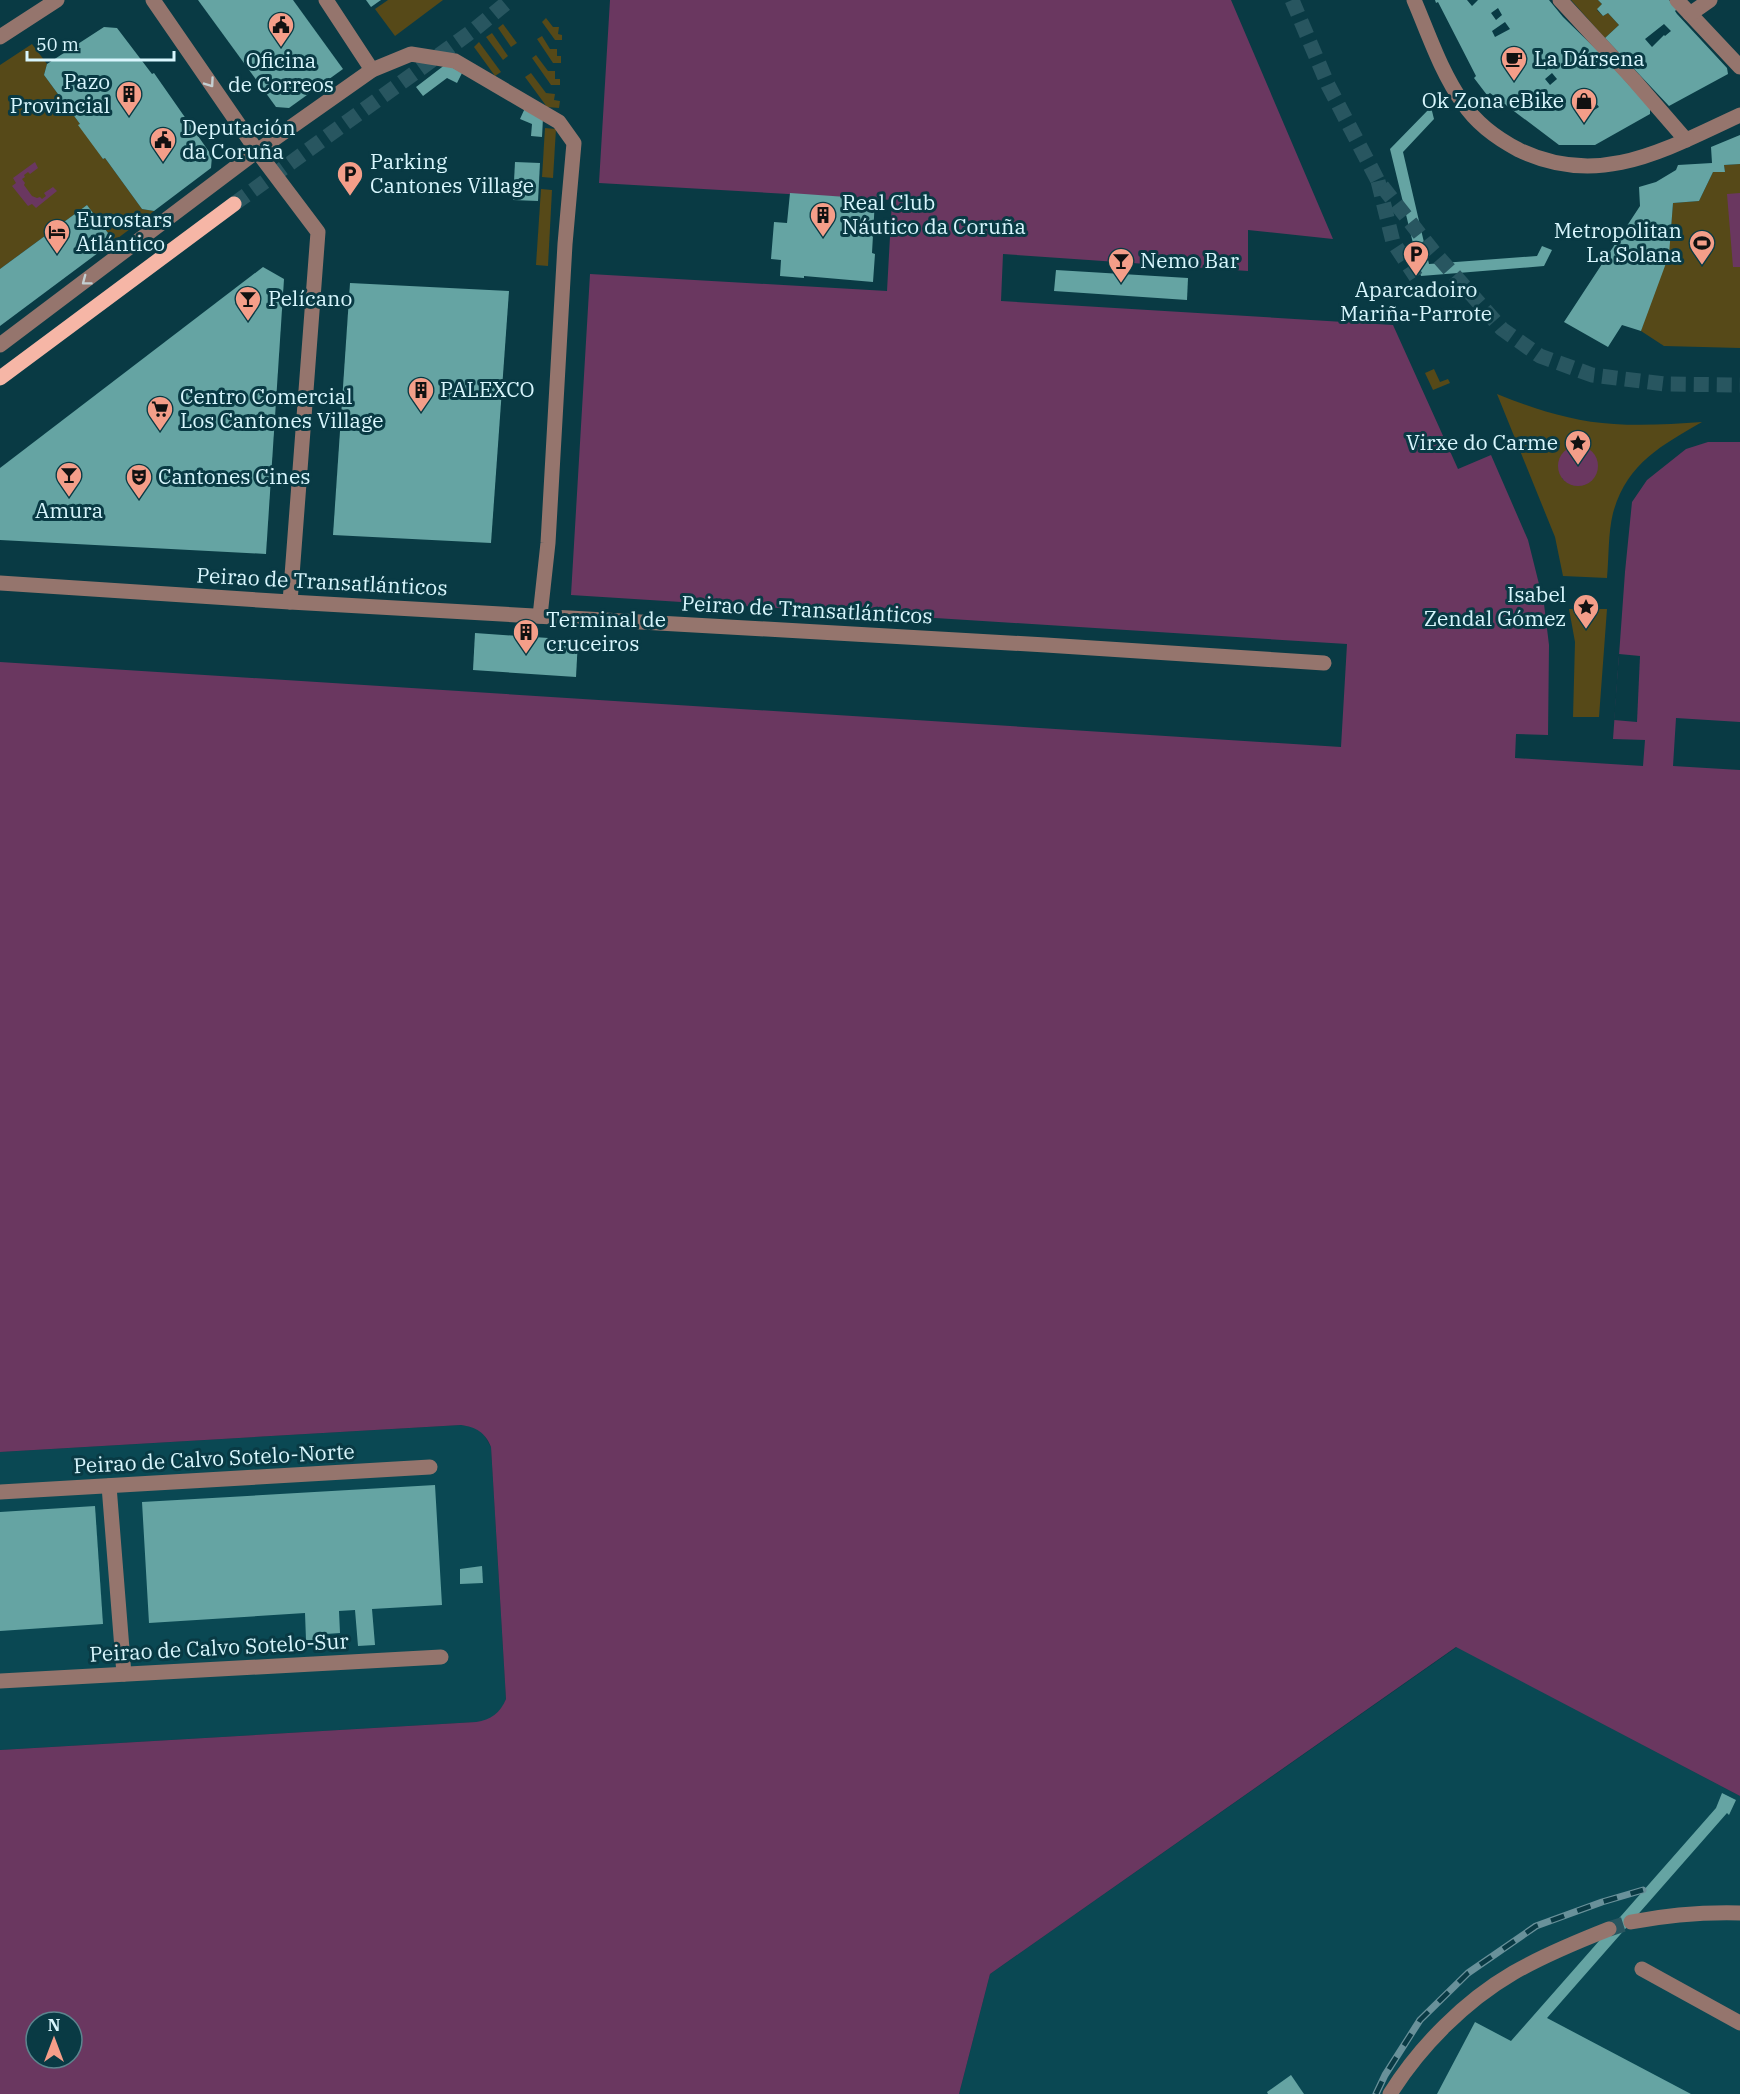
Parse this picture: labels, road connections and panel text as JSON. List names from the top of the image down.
{
  "streets": {
    "street": ["Peirao de Transatlánticos", "Peirao de Calvo Sotelo-Norte", "Peirao de Calvo Sotelo-Sur"]
  },
  "places": {
    "public building": ["Oficina de Correos", "Deputación da Coruña"],
    "cafe": ["La Dársena"],
    "building": [
      "Pazo Provincial",
      "Real Club Náutico da Coruña",
      "PALEXCO",
      "Terminal de cruceiros"
    ],
    "shop": ["Ok Zona eBike"],
    "parking": ["Parking Cantones Village", "Aparcadoiro Mariña-Parrote"],
    "hotel": ["Eurostars Atlántico"],
    "sports": ["Metropolitan La Solana"],
    "bar": ["Nemo Bar", "Pelícano", "Amura"],
    "supermarket": ["Centro Comercial Los Cantones Village"],
    "place": ["Virxe do Carme", "Isabel Zendal Gómez"],
    "theatre": ["Cantones Cines"]
  },
  "scale_bar": "50 m",
  "north": "top"
}
